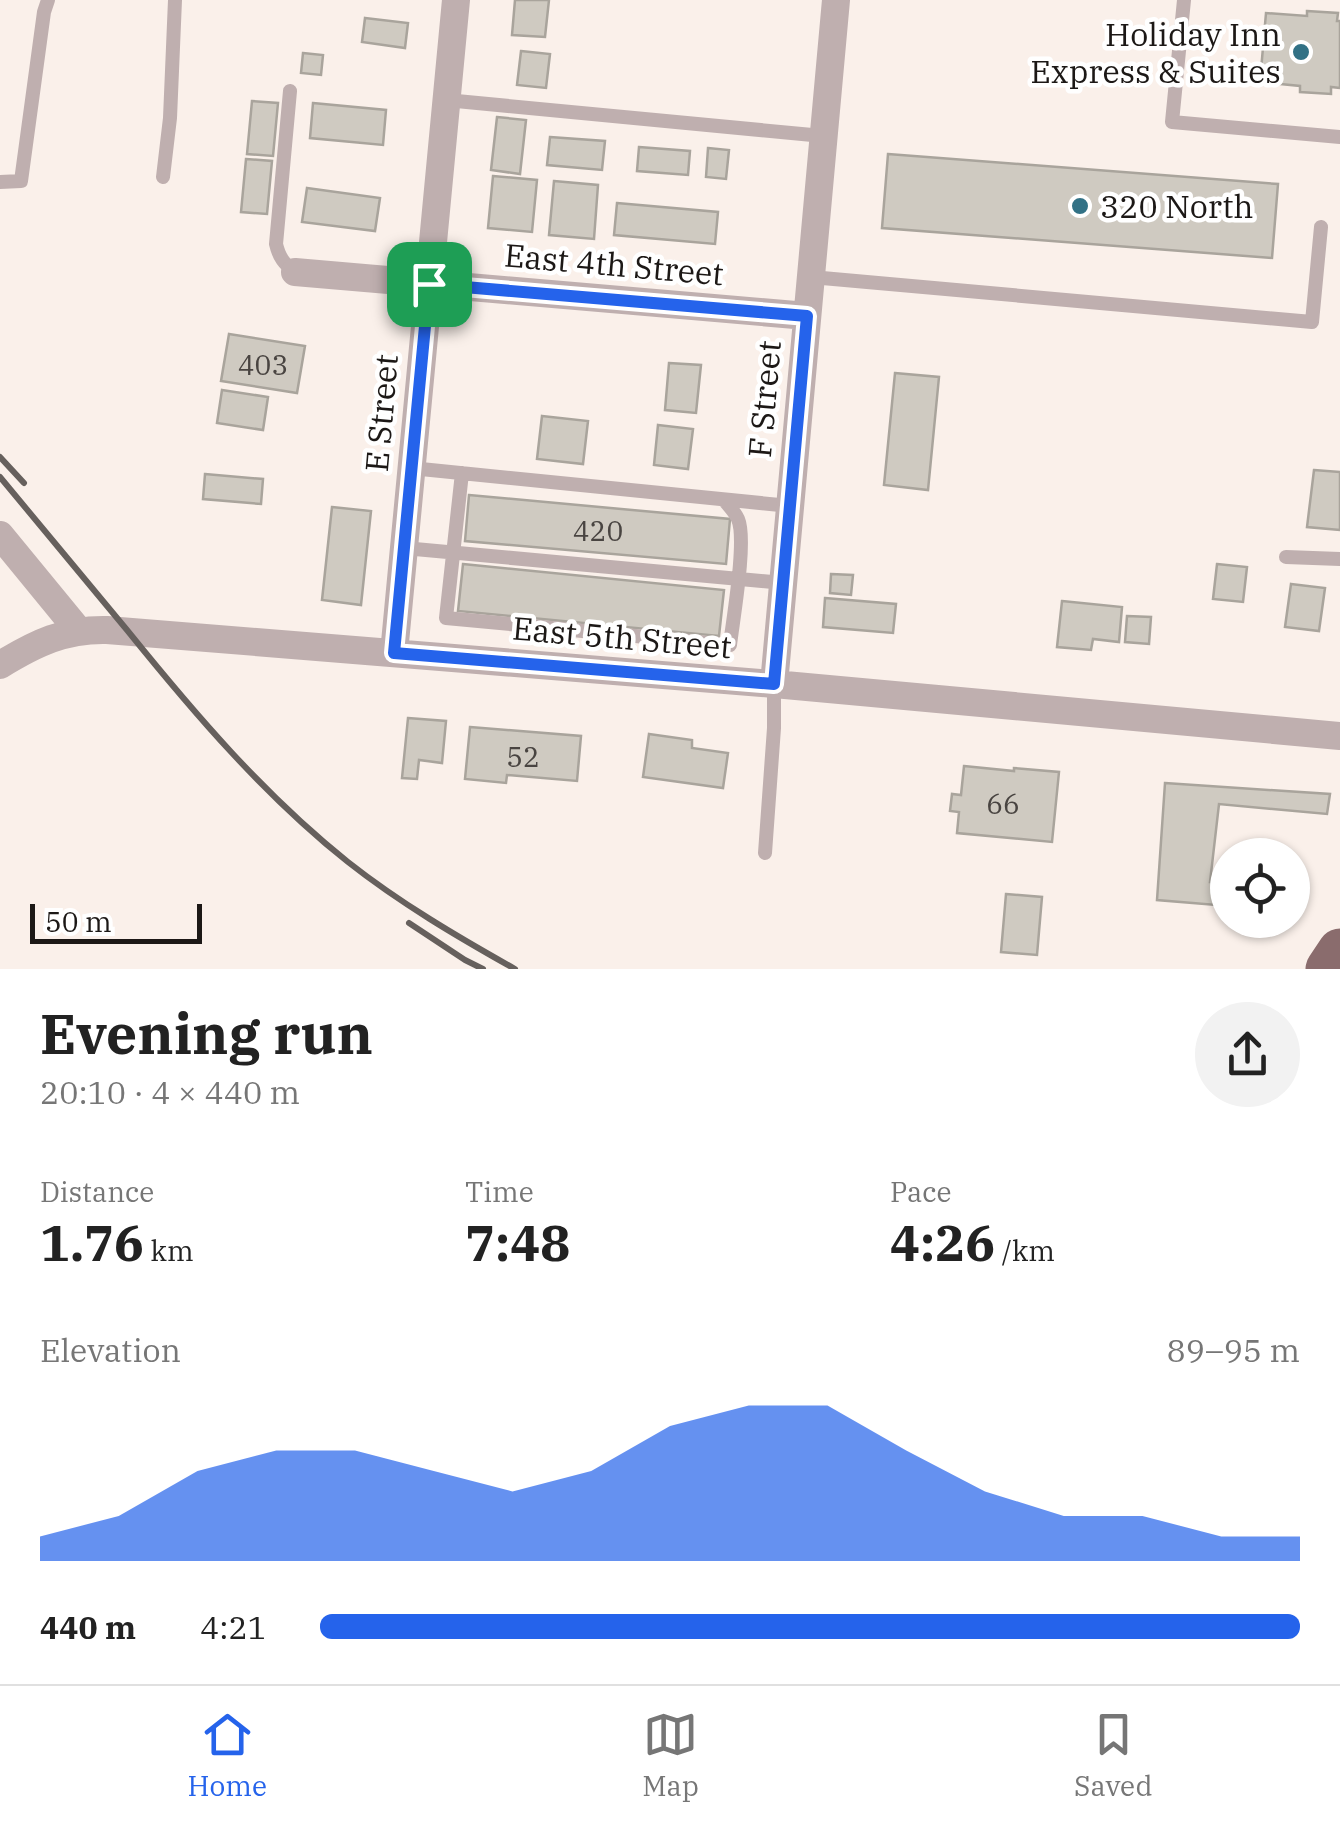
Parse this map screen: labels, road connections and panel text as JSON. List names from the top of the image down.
{
  "streets": {
    "street": [
      "East 4th Street",
      "F Street",
      "E Street",
      "East 5th Street"
    ]
  },
  "crossings": [
    ["East 4th Street", "F Street"],
    ["East 4th Street", "E Street"],
    ["F Street", "East 5th Street"],
    ["E Street", "East 5th Street"]
  ],
  "places": ["Holiday Inn Express & Suites", "320 North"],
  "house_numbers": [
    "403",
    "420",
    "52",
    "66"
  ],
  "scale_bar": "50 m",
  "page": {
    "scale": "50 m",
    "heading": ["Evening run", "20:10 · 4 × 440 m"],
    "stats": [
      ["Distance", "1.76 km"],
      ["Time", "7:48"],
      ["Pace", "4:26 /km"]
    ],
    "chart": ["Elevation", "89–95 m"],
    "list": [
      {
        "name": "440 m",
        "note": "4:21"
      }
    ],
    "tabs": ["Home", "Map", "Saved"]
  }
}
